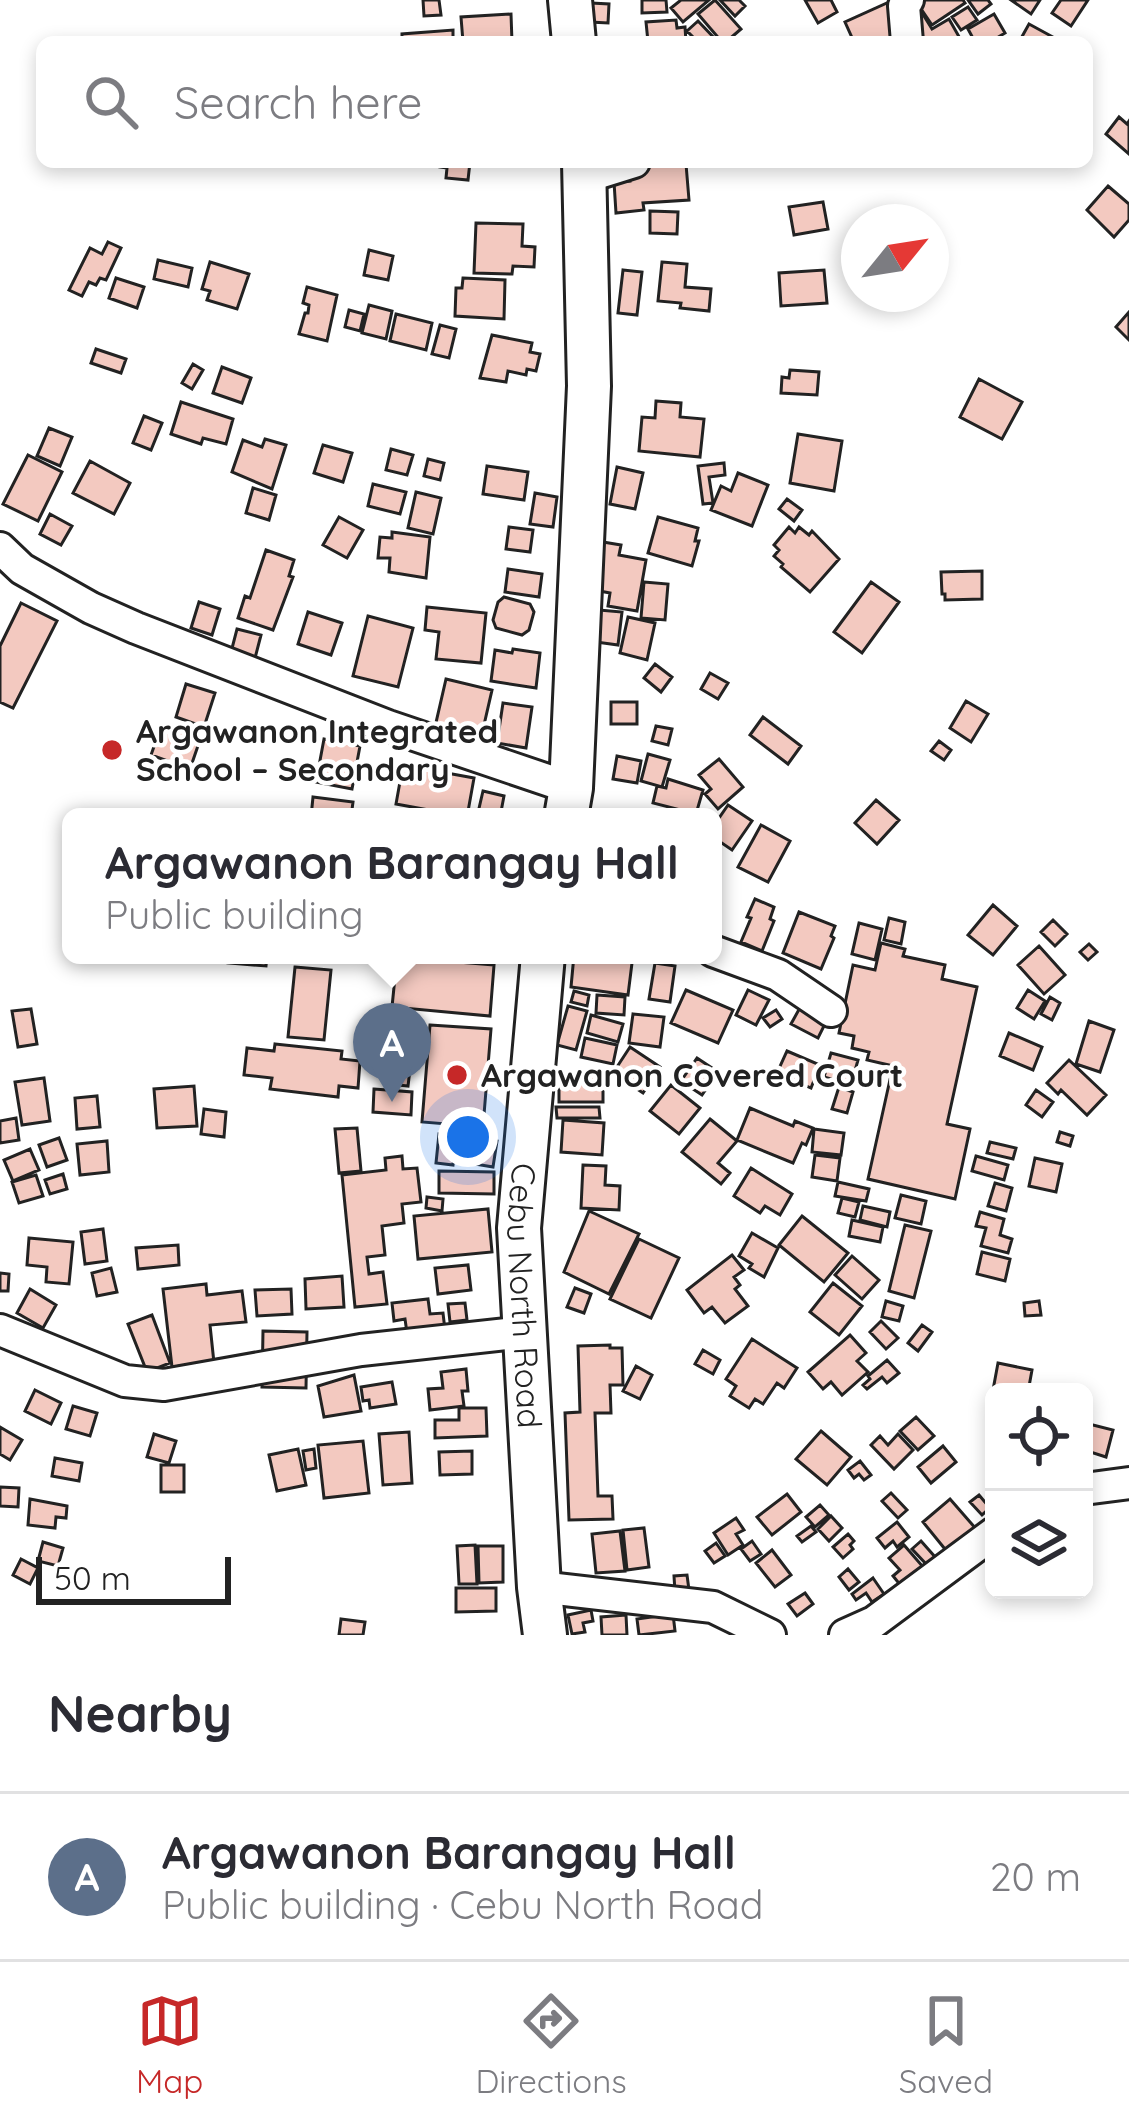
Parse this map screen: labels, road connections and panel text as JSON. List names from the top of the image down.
{
  "streets": {
    "highway": ["Cebu North Road"]
  },
  "places": ["Argawanon Integrated School – Secondary", "Argawanon Covered Court"],
  "scale_bar": "50 m",
  "north": "top right",
  "page": {
    "search": "Search here",
    "popup": ["Argawanon Barangay Hall", "Public building"],
    "pins": "A",
    "scale": "50 m",
    "heading": "Nearby",
    "list": [
      {
        "mark": "A",
        "name": "Argawanon Barangay Hall",
        "note": "Public building · Cebu North Road",
        "value": "20 m"
      }
    ],
    "nav": ["Map", "Directions", "Saved"]
  }
}
